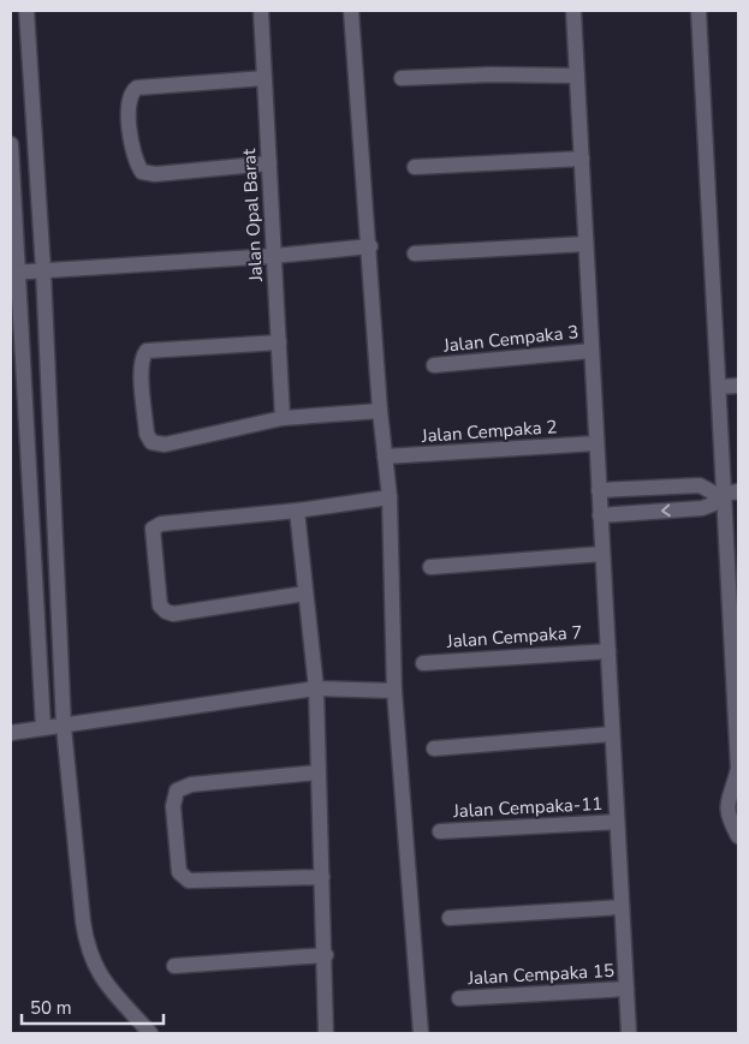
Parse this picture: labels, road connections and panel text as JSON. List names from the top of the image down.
{
  "streets": {
    "street": [
      "Jalan Opal Barat",
      "Jalan Cempaka 3",
      "Jalan Cempaka 2",
      "Jalan Cempaka 7",
      "Jalan Cempaka-11",
      "Jalan Cempaka 15"
    ]
  },
  "scale_bar": "50 m"
}
